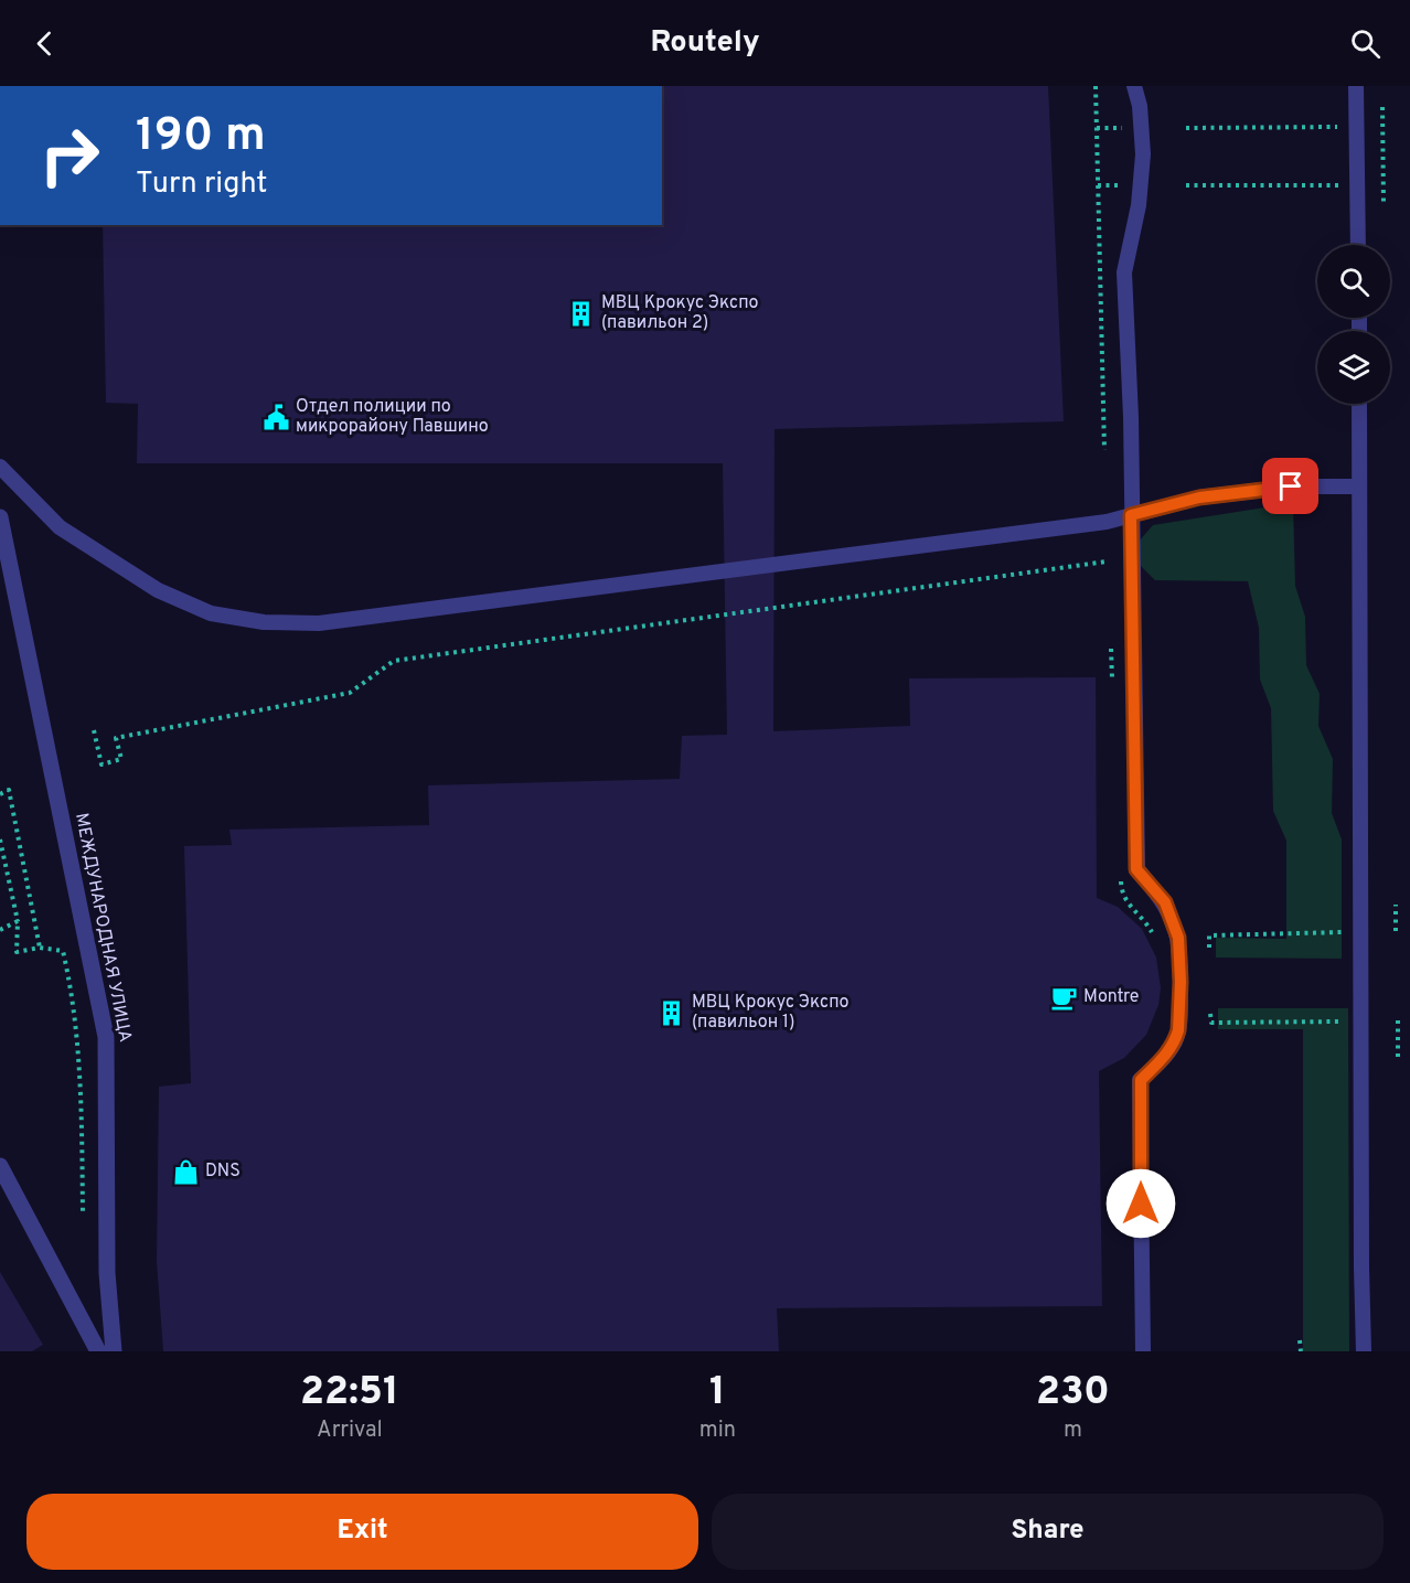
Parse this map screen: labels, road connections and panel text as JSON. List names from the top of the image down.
{
  "streets": {
    "street": ["МЕЖДУНАРОДНАЯ УЛИЦА"]
  },
  "places": {
    "building": ["МВЦ Крокус Экспо (павильон 2)", "МВЦ Крокус Экспо (павильон 1)"],
    "public building": ["Отдел полиции по микрорайону Павшино"],
    "cafe": ["Montre"],
    "shop": ["DNS"]
  },
  "page": {
    "header": "Routely",
    "turn": ["190 m", "Turn right"],
    "eta": [
      "22:51",
      "Arrival",
      "1",
      "min",
      "230",
      "m"
    ],
    "buttons": ["Exit", "Share"]
  }
}
